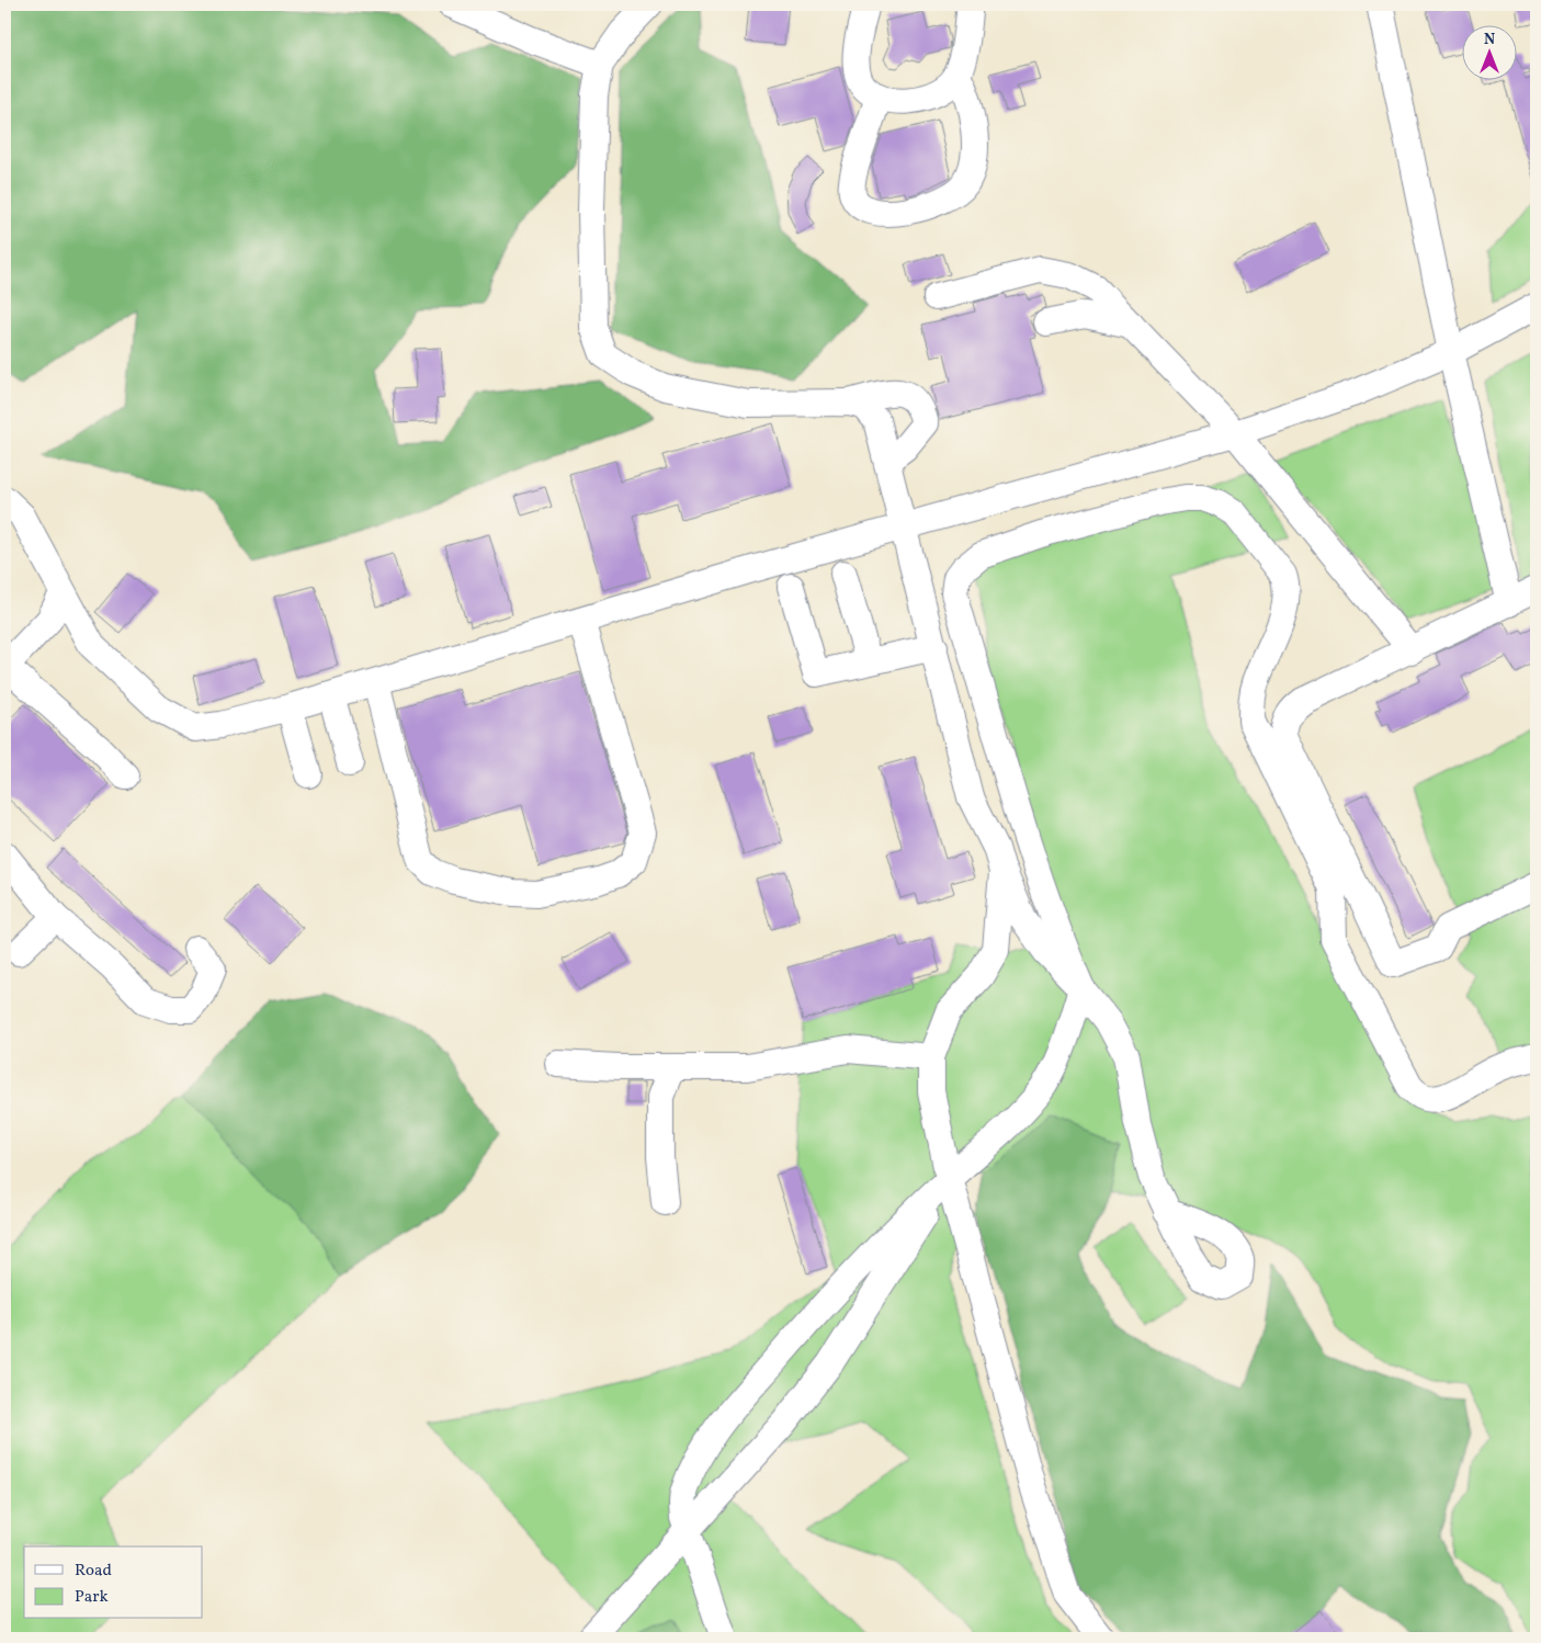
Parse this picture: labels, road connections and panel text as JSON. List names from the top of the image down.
{
  "legend": ["Road", "Park"],
  "north": "top"
}
